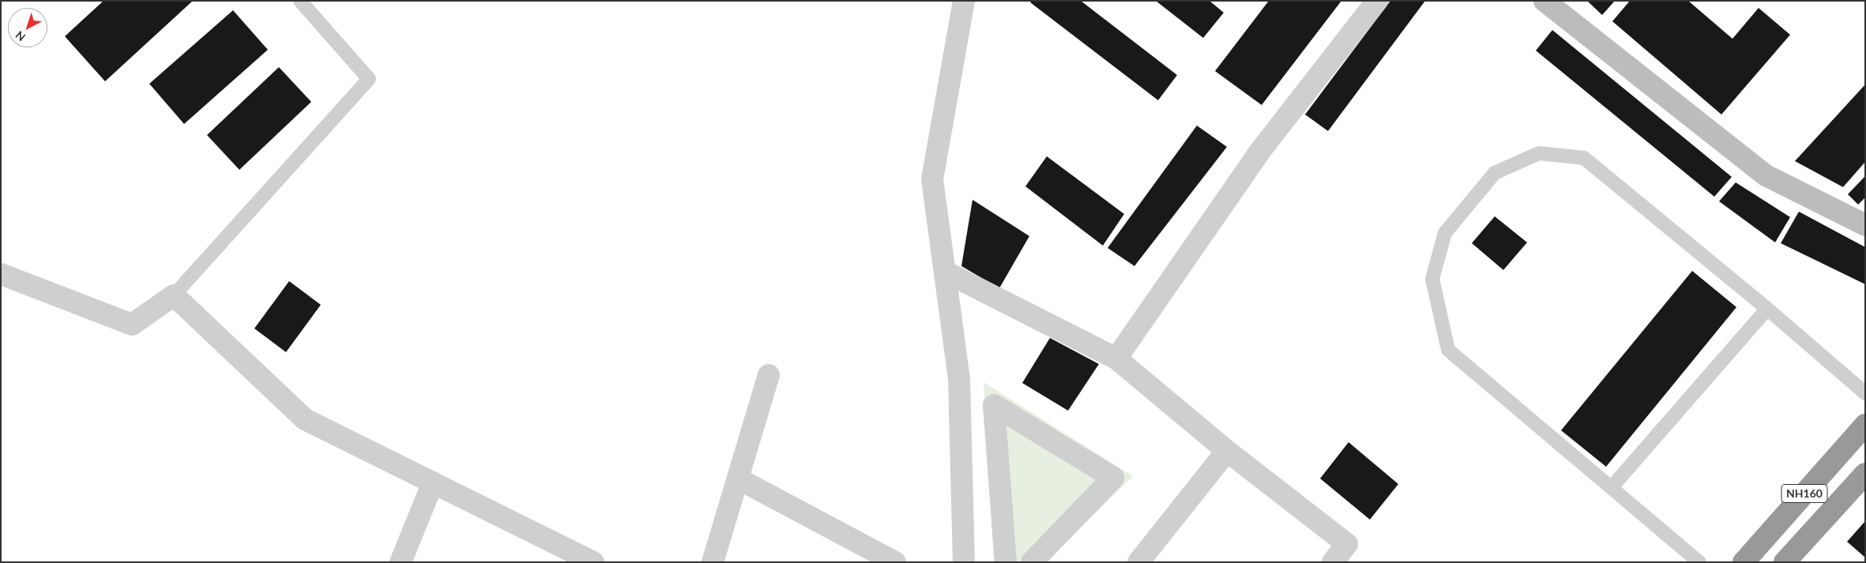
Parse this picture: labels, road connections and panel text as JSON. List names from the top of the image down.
{
  "streets": {
    "highway": ["NH160"]
  },
  "north": "bottom left"
}
